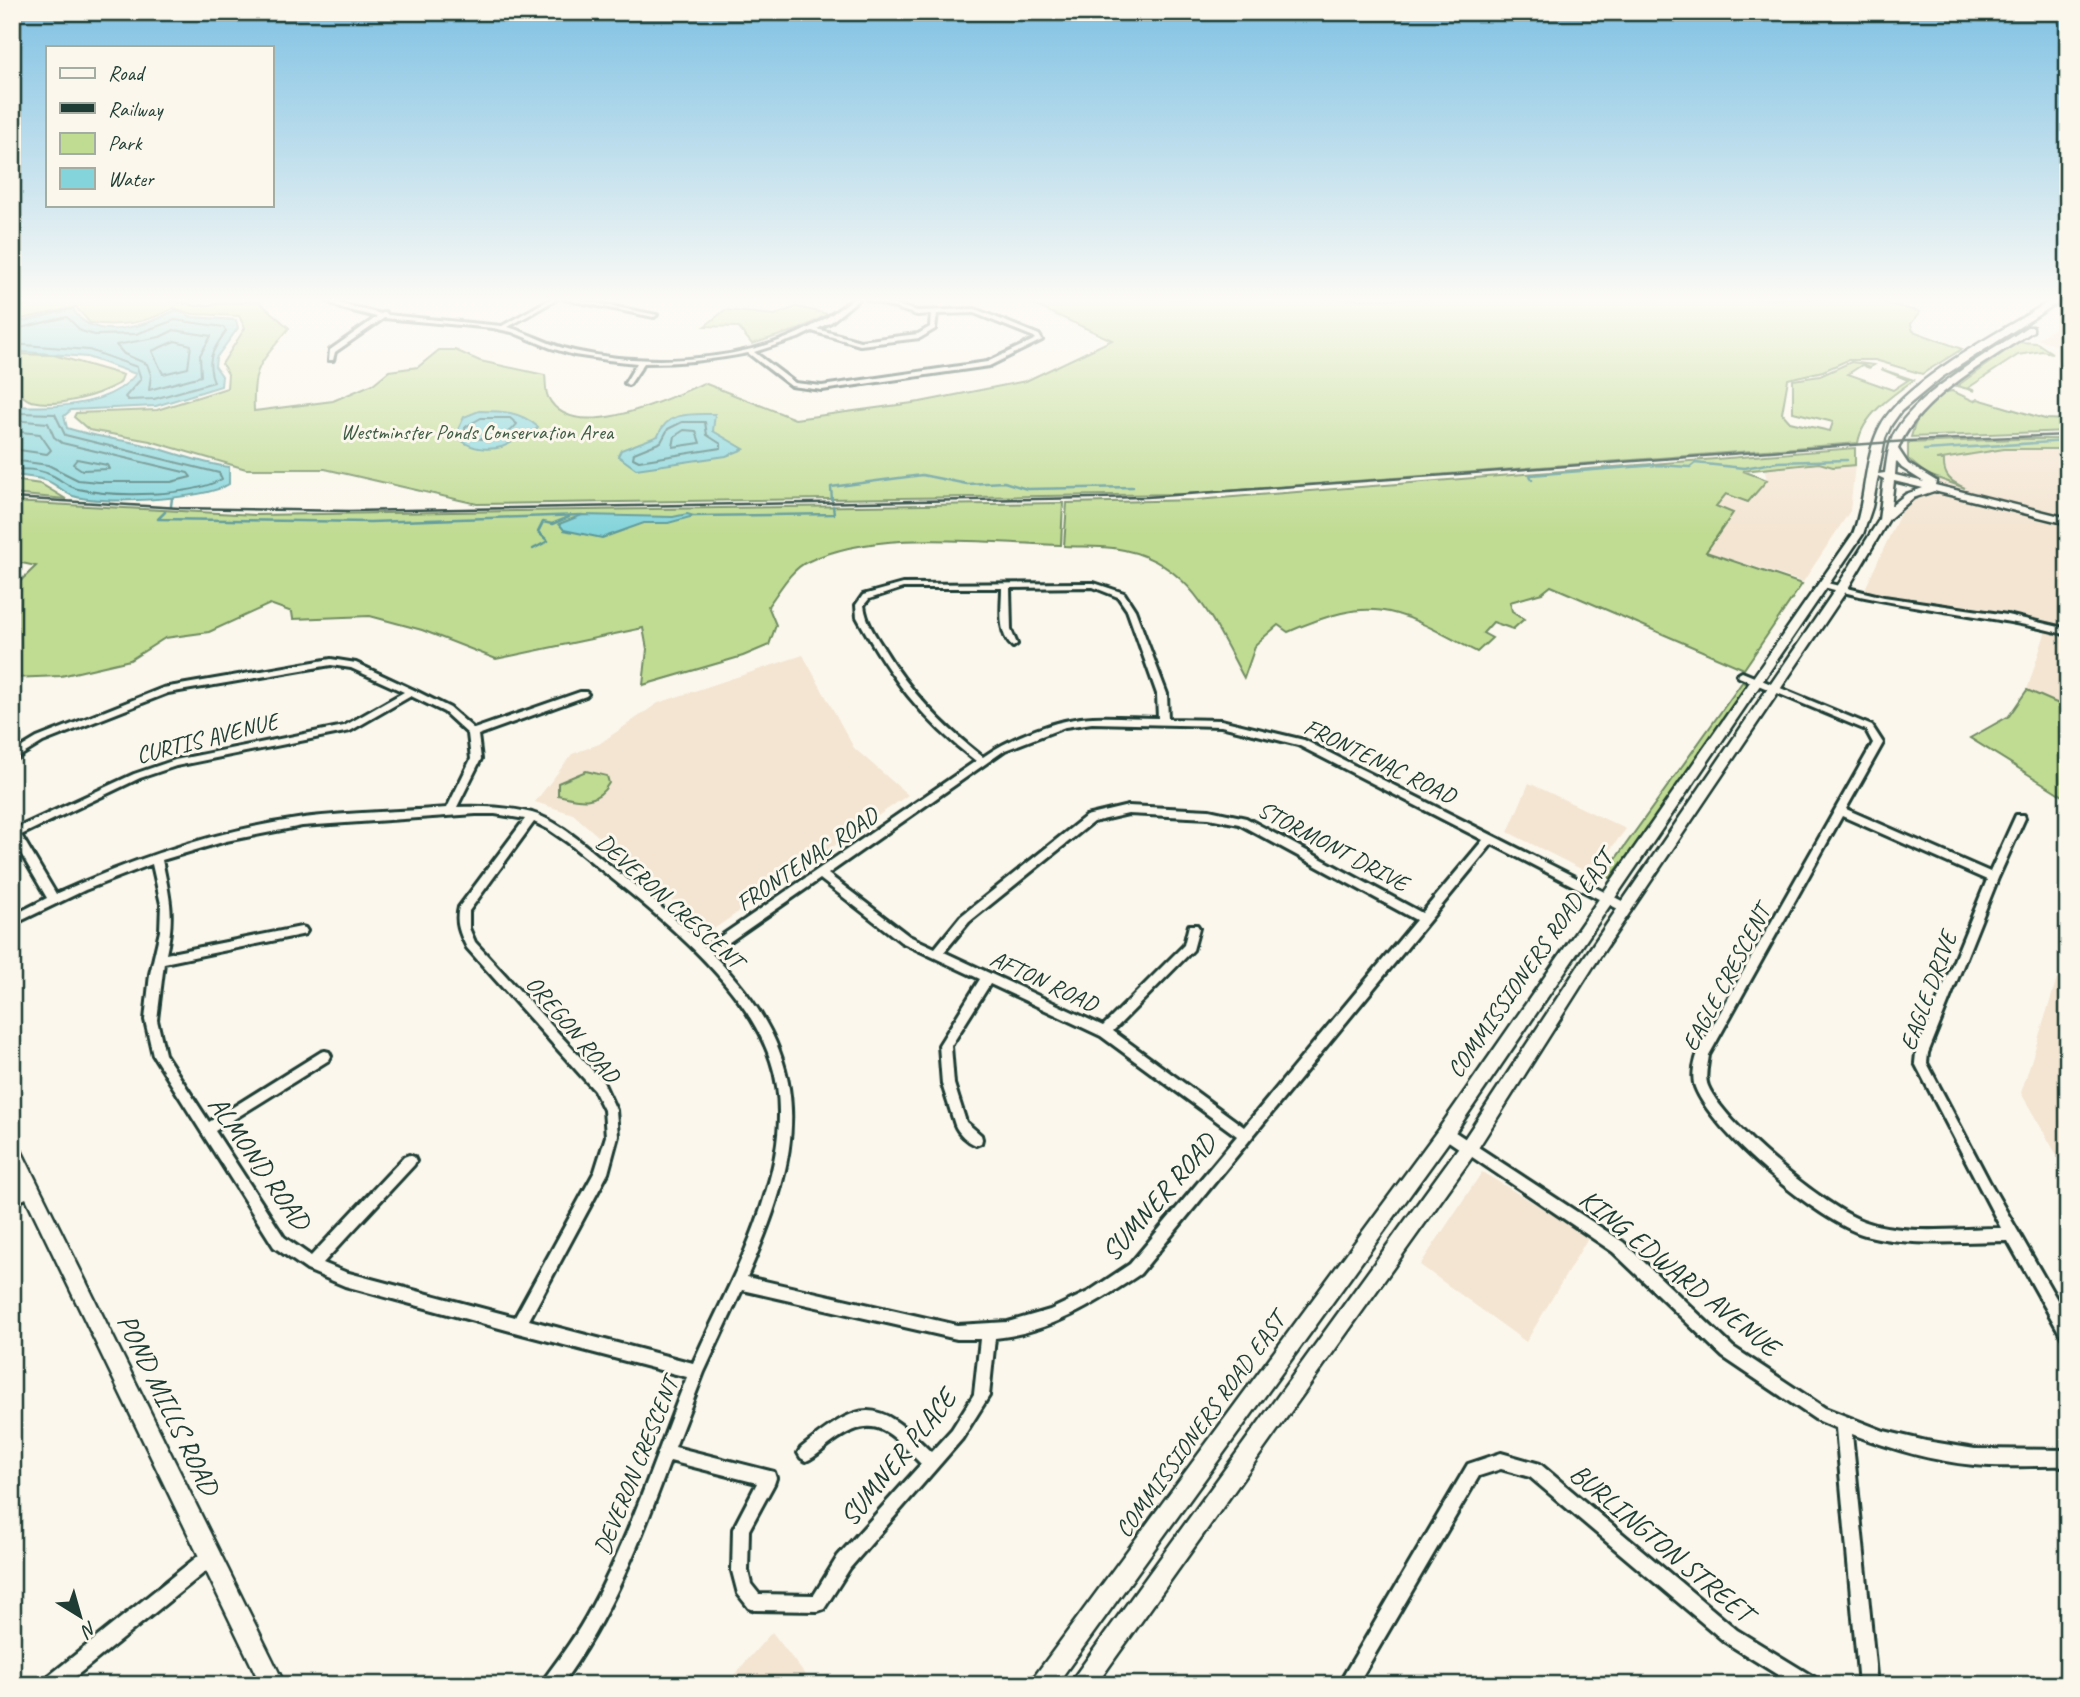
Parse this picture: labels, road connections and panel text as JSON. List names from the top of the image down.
{
  "streets": {
    "main road": ["COMMISSIONERS ROAD EAST", "POND MILLS ROAD"],
    "street": [
      "CURTIS AVENUE",
      "FRONTENAC ROAD",
      "STORMONT DRIVE",
      "DEVERON CRESCENT",
      "EAGLE CRESCENT",
      "AFTON ROAD",
      "EAGLE DRIVE",
      "OREGON ROAD",
      "ALMOND ROAD",
      "SUMNER ROAD",
      "KING EDWARD AVENUE",
      "SUMNER PLACE",
      "BURLINGTON STREET"
    ]
  },
  "crossings": [
    ["FRONTENAC ROAD", "DEVERON CRESCENT"],
    ["FRONTENAC ROAD", "COMMISSIONERS ROAD EAST"],
    ["FRONTENAC ROAD", "AFTON ROAD"],
    ["FRONTENAC ROAD", "SUMNER ROAD"],
    ["STORMONT DRIVE", "AFTON ROAD"],
    ["STORMONT DRIVE", "SUMNER ROAD"],
    ["DEVERON CRESCENT", "OREGON ROAD"],
    ["DEVERON CRESCENT", "ALMOND ROAD"],
    ["DEVERON CRESCENT", "SUMNER ROAD"],
    ["DEVERON CRESCENT", "SUMNER PLACE"],
    ["COMMISSIONERS ROAD EAST", "EAGLE CRESCENT"],
    ["COMMISSIONERS ROAD EAST", "KING EDWARD AVENUE"],
    ["EAGLE CRESCENT", "EAGLE DRIVE"],
    ["AFTON ROAD", "SUMNER ROAD"],
    ["OREGON ROAD", "ALMOND ROAD"],
    ["SUMNER ROAD", "SUMNER PLACE"]
  ],
  "parks": ["Westminster Ponds Conservation Area"],
  "legend": [
    "Road",
    "Railway",
    "Park",
    "Water"
  ],
  "north": "bottom right"
}
